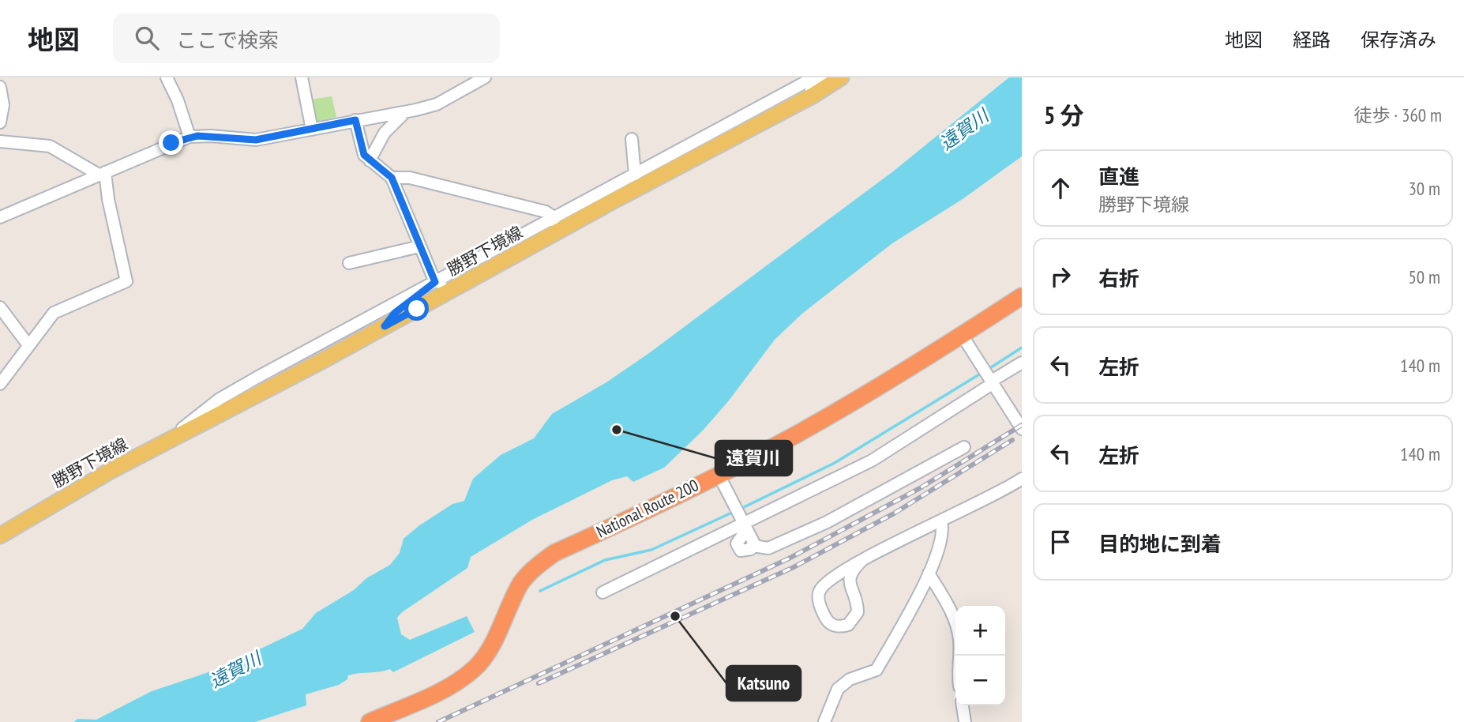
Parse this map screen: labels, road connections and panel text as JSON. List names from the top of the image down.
{
  "streets": {
    "highway": ["National Route 200"],
    "main road": ["勝野下境線"]
  },
  "water": ["遠賀川"],
  "places": ["遠賀川", "Katsuno"],
  "page": {
    "header": "地図",
    "search": "ここで検索",
    "nav": ["地図", "経路", "保存済み"],
    "heading": ["5 分", "徒歩 · 360 m"],
    "list": [
      ["直進", "勝野下境線", "30 m"],
      ["右折", "50 m"],
      ["左折", "140 m"],
      ["左折", "140 m"],
      "目的地に到着"
    ],
    "map_buttons": ["+", "−"]
  }
}
